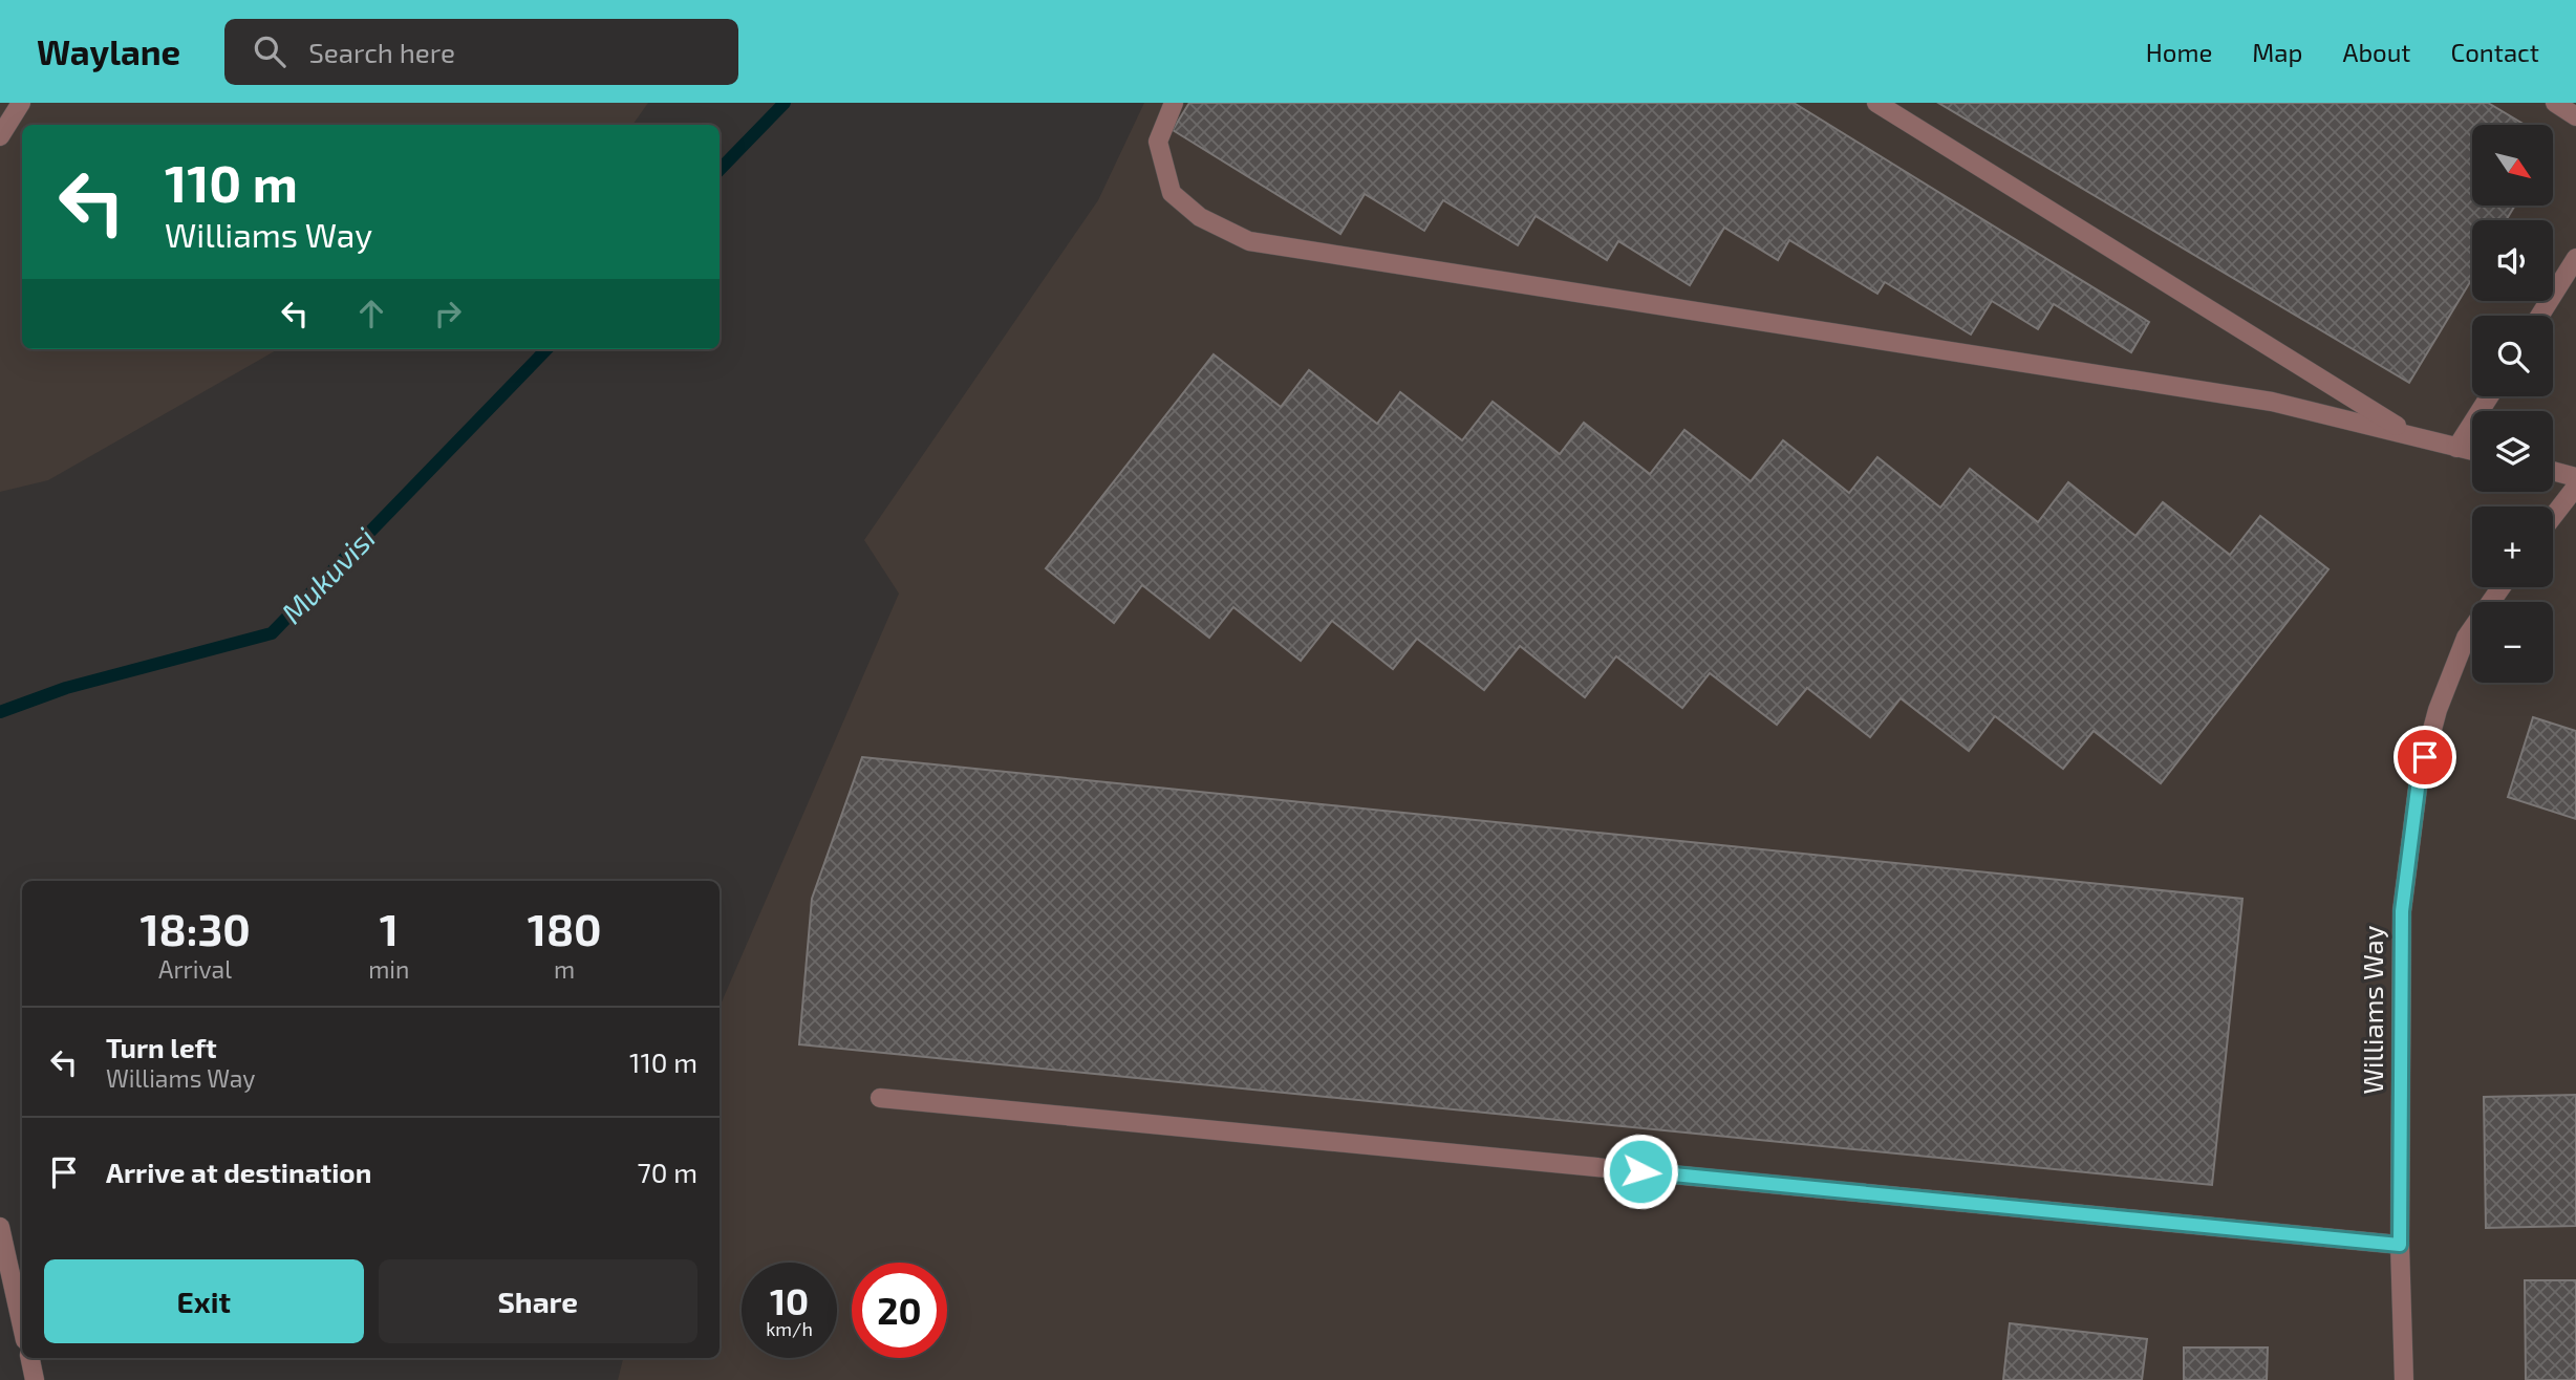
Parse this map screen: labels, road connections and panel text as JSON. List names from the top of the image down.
{
  "streets": {
    "street": ["Williams Way"]
  },
  "water": ["Mukuvisi"],
  "north": "bottom right",
  "page": {
    "header": "Waylane",
    "search": "Search here",
    "nav": [
      "Home",
      "Map",
      "About",
      "Contact"
    ],
    "map_buttons": ["+", "−"],
    "turn": ["110 m", "Williams Way"],
    "eta": [
      "18:30",
      "Arrival",
      "1",
      "min",
      "180",
      "m"
    ],
    "list": [
      {
        "name": "Turn left",
        "note": "Williams Way",
        "value": "110 m"
      },
      {
        "name": "Arrive at destination",
        "value": "70 m"
      }
    ],
    "buttons": ["Exit", "Share"],
    "speed": "10 km/h",
    "limit": "20"
  }
}
